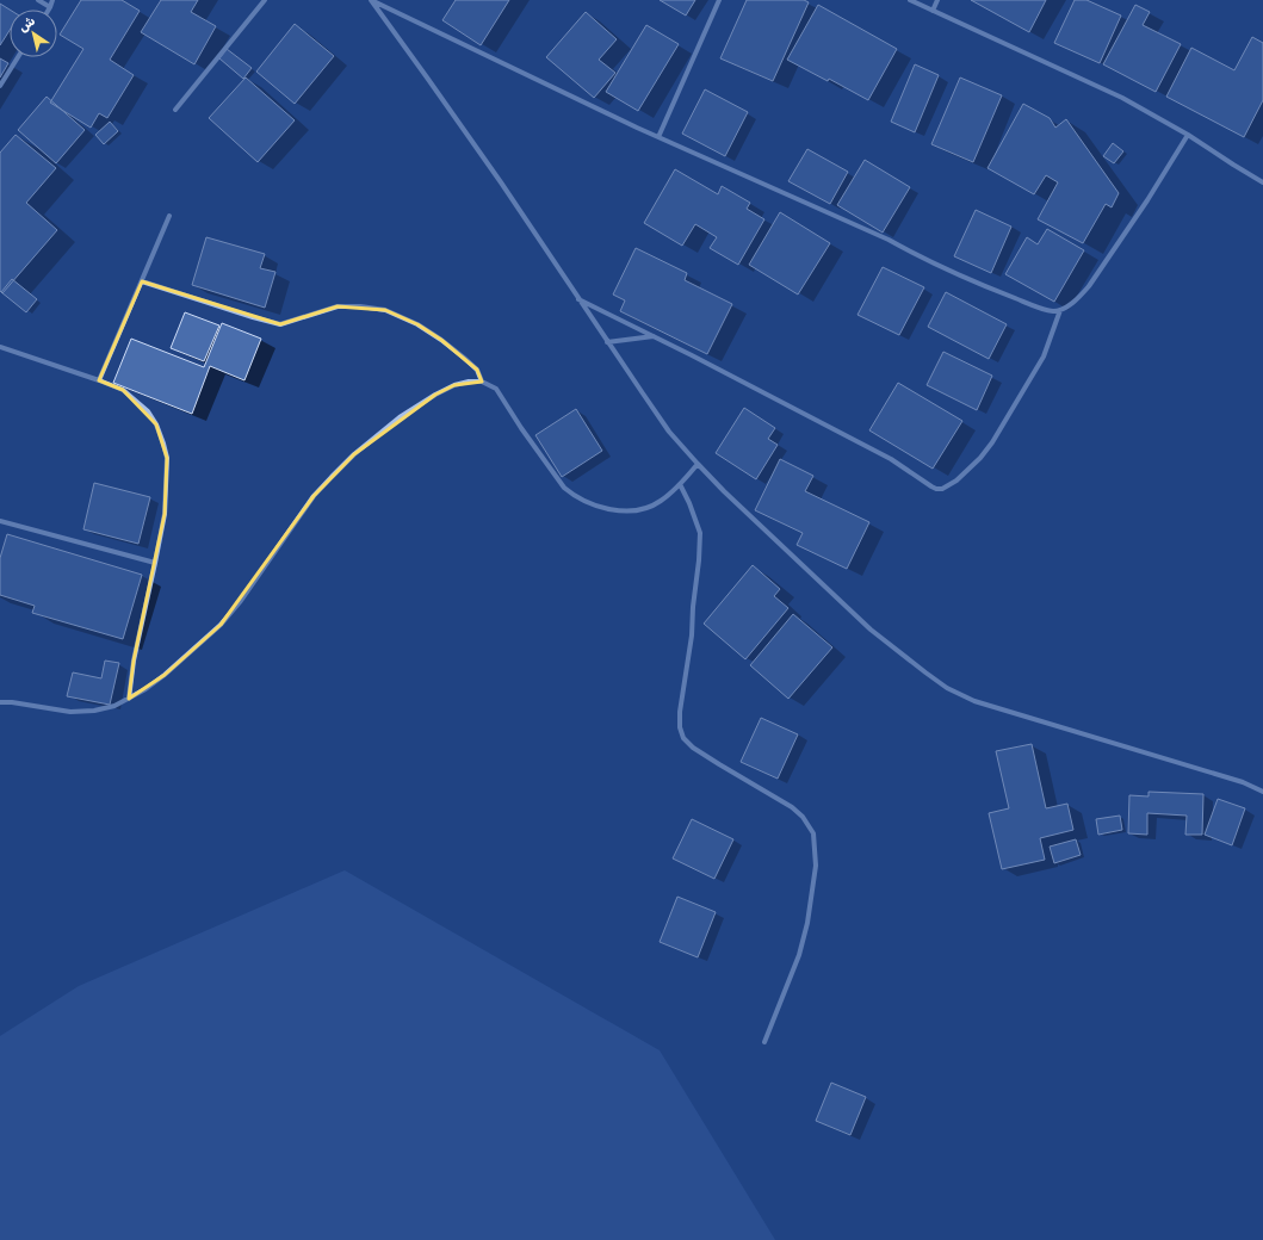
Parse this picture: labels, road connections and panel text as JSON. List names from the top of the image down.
{
  "north": "top left"
}
